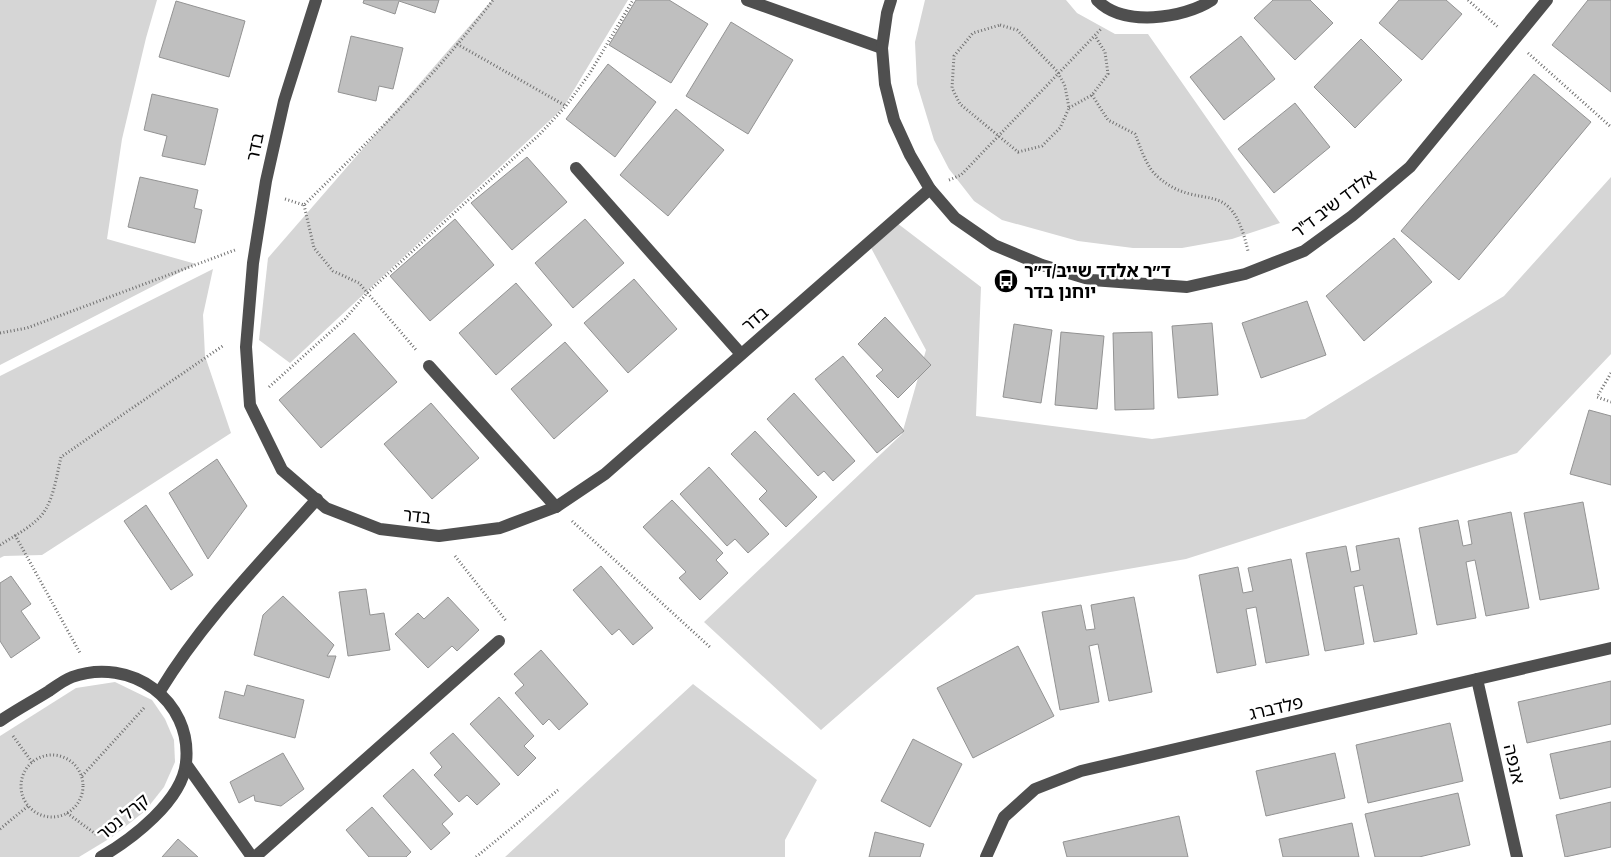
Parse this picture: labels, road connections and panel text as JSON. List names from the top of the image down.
{
  "streets": {
    "street": [
      "בדר",
      "אלדד שיב ד\"ר",
      "פלדברג",
      "אנפה",
      "קרל נטר"
    ]
  },
  "crossings": [
    ["בדר", "אלדד שיב ד\"ר"],
    ["פלדברג", "אנפה"]
  ],
  "places": {
    "bus stop": ["ד״ר אלדד שייב/ד״ר יוחנן בדר"]
  }
}
